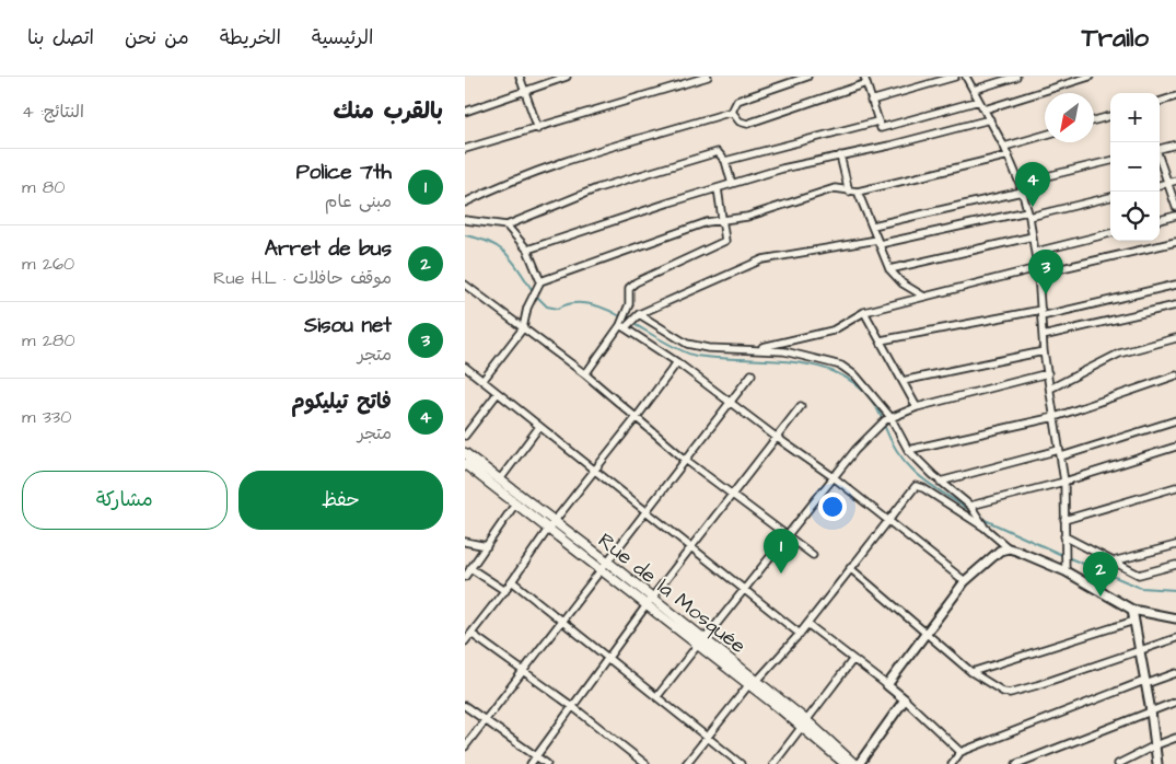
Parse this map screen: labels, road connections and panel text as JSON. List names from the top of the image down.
{
  "streets": {
    "main road": ["Rue de la Mosquée"]
  },
  "north": "bottom left",
  "page": {
    "header": "Trailo",
    "nav": [
      "الرئيسية",
      "الخريطة",
      "من نحن",
      "اتصل بنا"
    ],
    "heading": ["بالقرب منك", "النتائج: 4"],
    "map_buttons": ["+", "−"],
    "list": [
      {
        "mark": "1",
        "name": "Police 7th",
        "note": "مبنى عام",
        "value": "80 m"
      },
      {
        "mark": "2",
        "name": "Arret de bus",
        "note": "موقف حافلات · Rue H.L",
        "value": "260 m"
      },
      {
        "mark": "3",
        "name": "Sisou net",
        "note": "متجر",
        "value": "280 m"
      },
      {
        "mark": "4",
        "name": "فاتح تيليكوم",
        "note": "متجر",
        "value": "330 m"
      }
    ],
    "pins": [
      "4",
      "3",
      "1",
      "2"
    ],
    "buttons": ["حفظ", "مشاركة"]
  }
}
